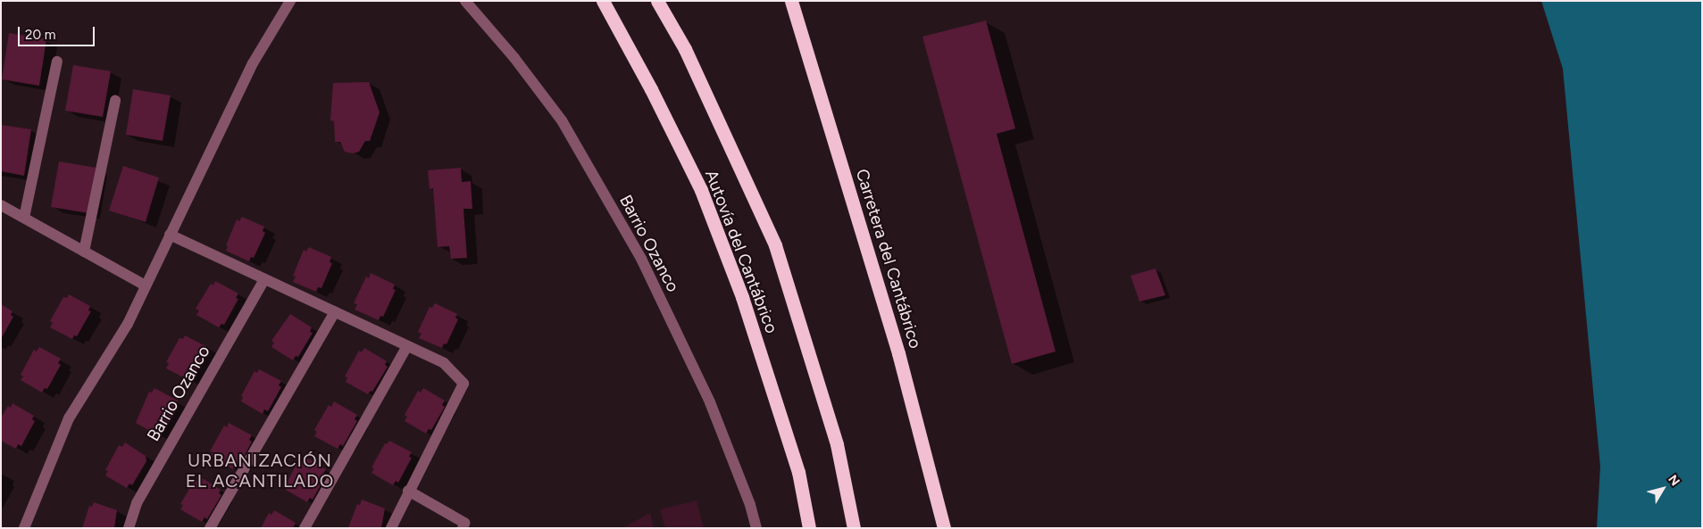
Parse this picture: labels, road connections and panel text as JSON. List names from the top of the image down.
{
  "streets": {
    "highway": ["Autovía del Cantábrico", "Carretera del Cantábrico"],
    "street": ["Barrio Ozanco"]
  },
  "districts": ["URBANIZACIÓN EL ACANTILADO"],
  "scale_bar": "20 m",
  "north": "top right"
}
